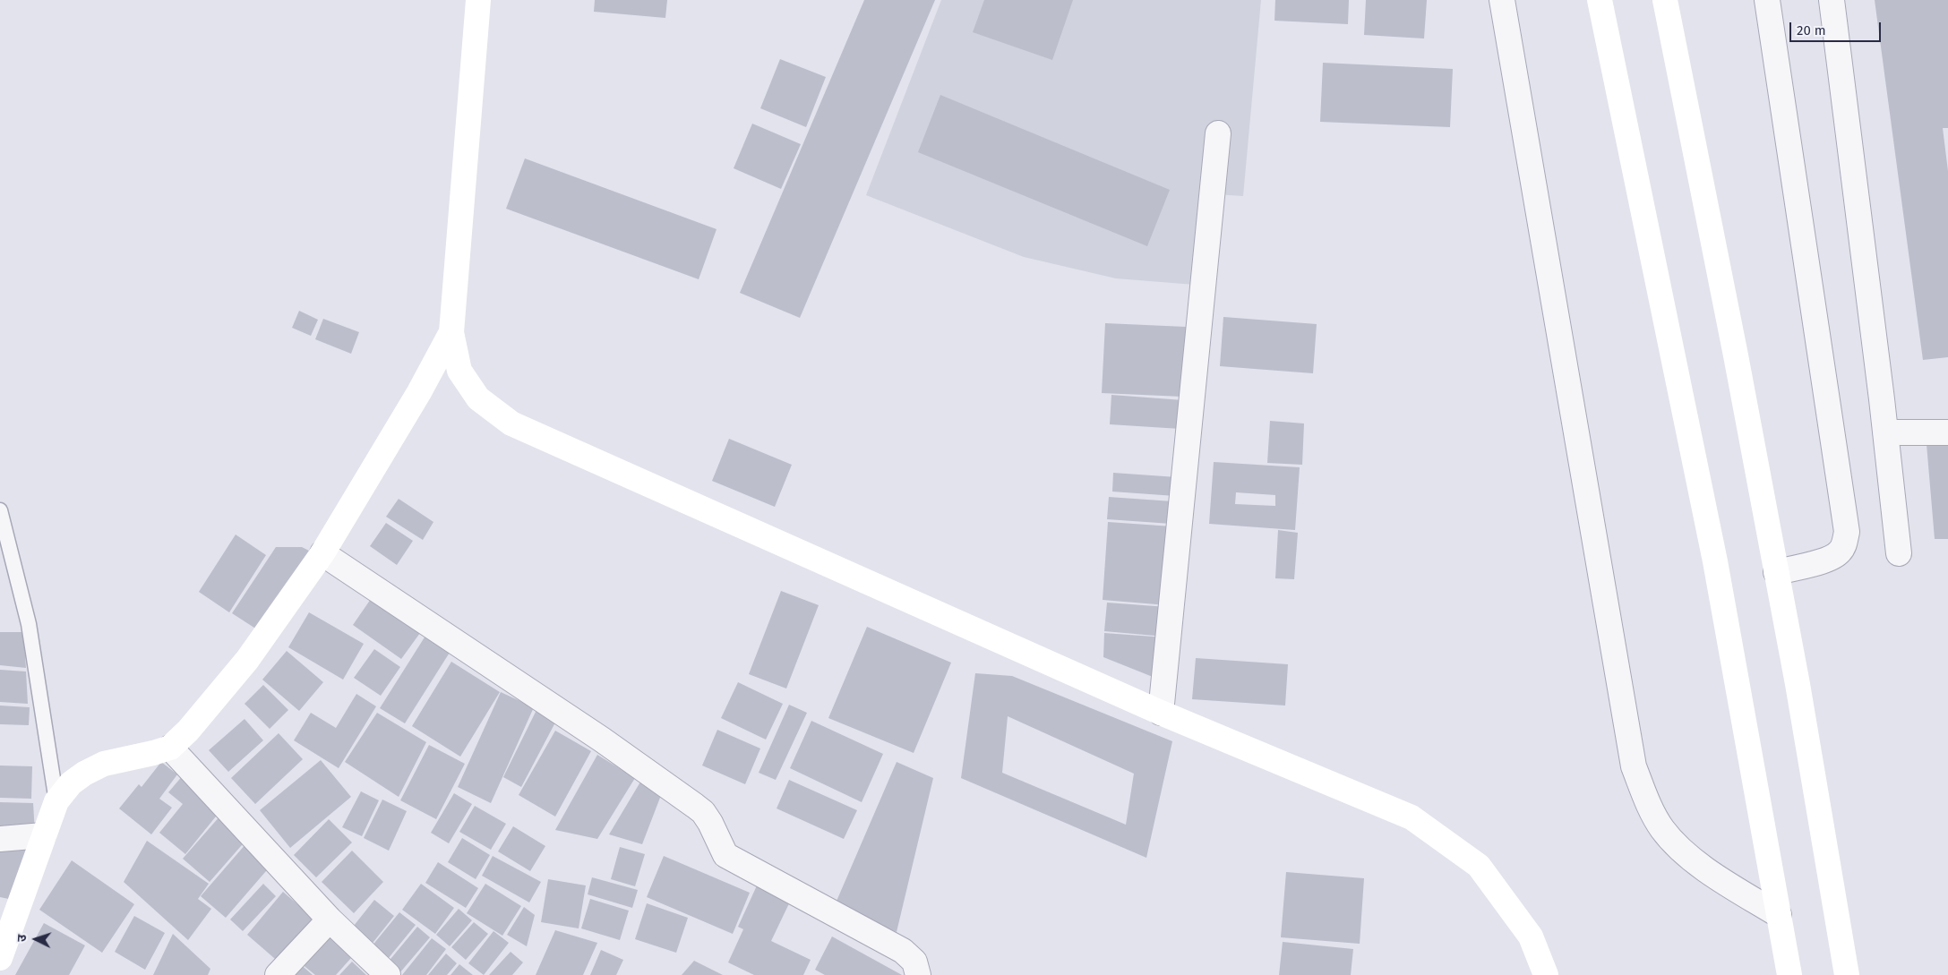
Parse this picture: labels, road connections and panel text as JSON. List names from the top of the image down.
{
  "scale_bar": "20 m",
  "north": "left"
}
